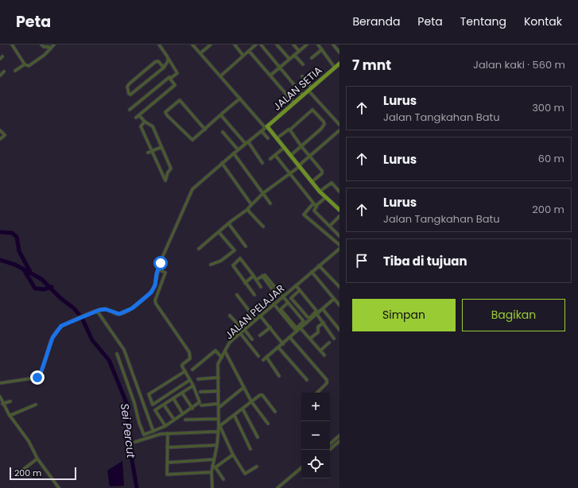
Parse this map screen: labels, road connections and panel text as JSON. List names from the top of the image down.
{
  "streets": {
    "main road": ["JALAN SETIA"],
    "street": ["JALAN PELAJAR"]
  },
  "water": ["Sei Percut"],
  "scale_bar": "200 m",
  "page": {
    "header": "Peta",
    "nav": [
      "Beranda",
      "Peta",
      "Tentang",
      "Kontak"
    ],
    "heading": ["7 mnt", "Jalan kaki · 560 m"],
    "list": [
      ["Lurus", "Jalan Tangkahan Batu", "300 m"],
      ["Lurus", "60 m"],
      ["Lurus", "Jalan Tangkahan Batu", "200 m"],
      "Tiba di tujuan"
    ],
    "buttons": ["Simpan", "Bagikan"],
    "map_buttons": ["+", "−"],
    "scale": "200 m"
  }
}
